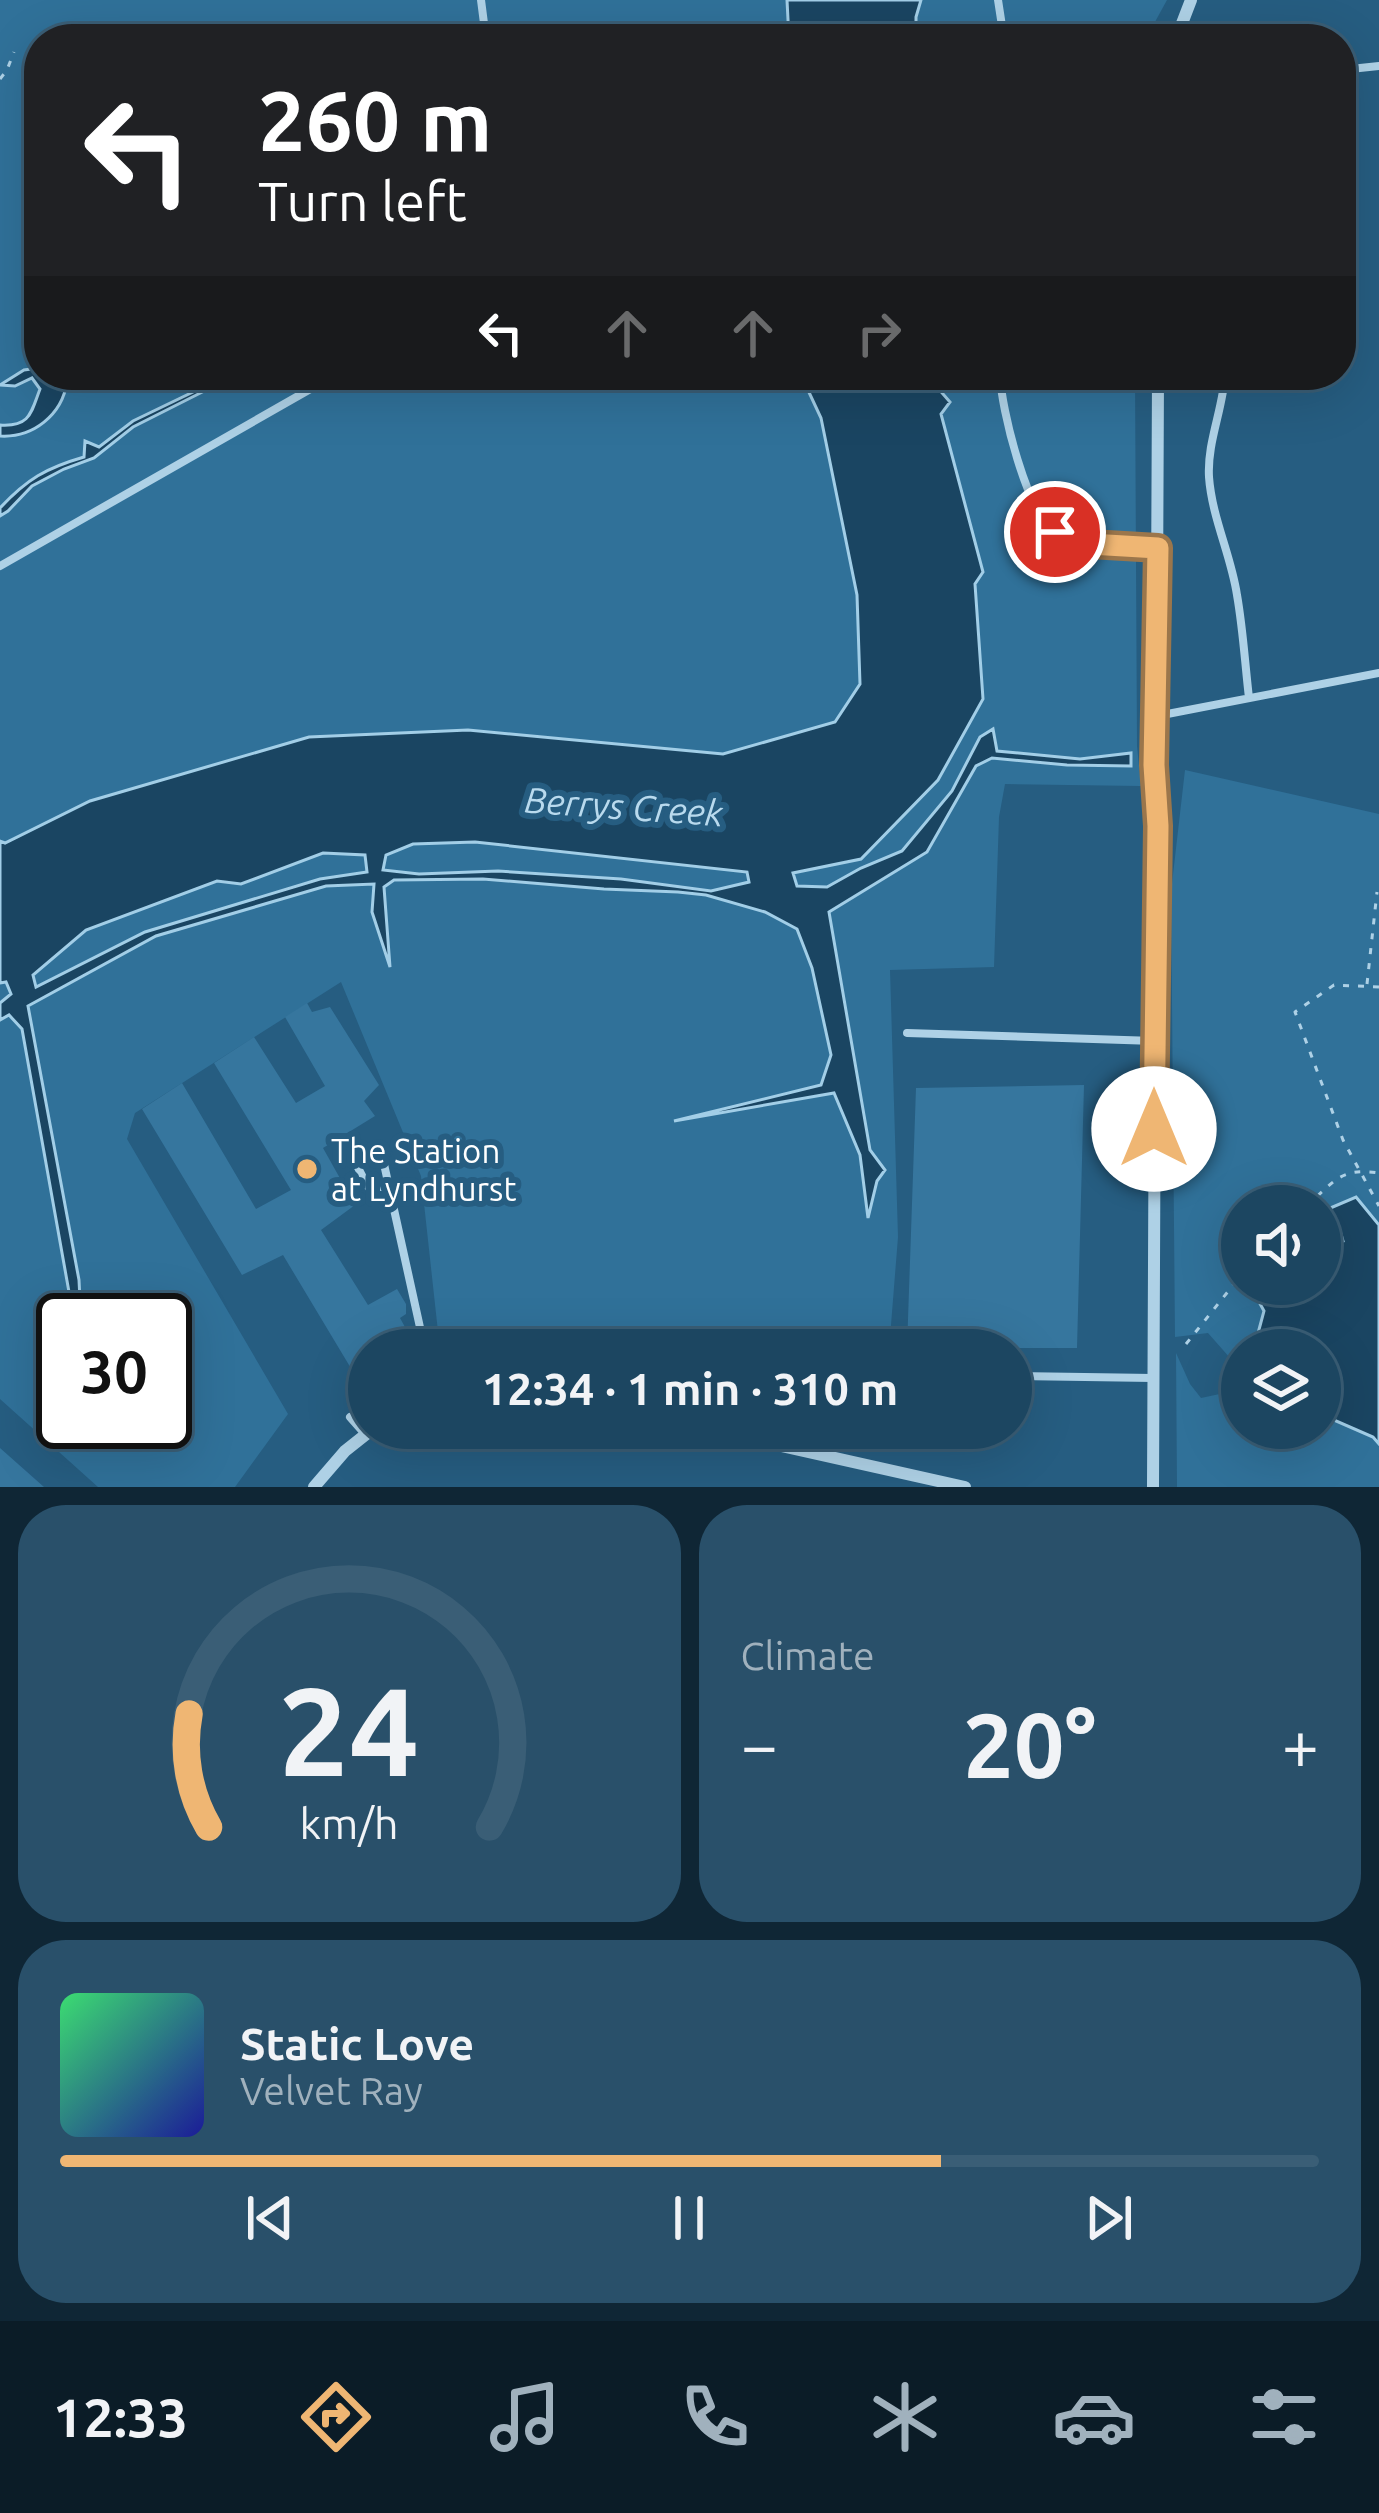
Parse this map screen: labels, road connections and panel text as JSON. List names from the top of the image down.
{
  "water": ["Berrys Creek"],
  "places": ["The Station at Lyndhurst"],
  "page": {
    "turn": ["260 m", "Turn left"],
    "limit": "30",
    "trip": "12:34 · 1 min · 310 m",
    "tile": "Climate",
    "heat": ["−", "20°", "+"],
    "song": ["Static Love", "Velvet Ray"],
    "tabs": "12:33",
    "gauge": ["24", "km/h"]
  }
}
